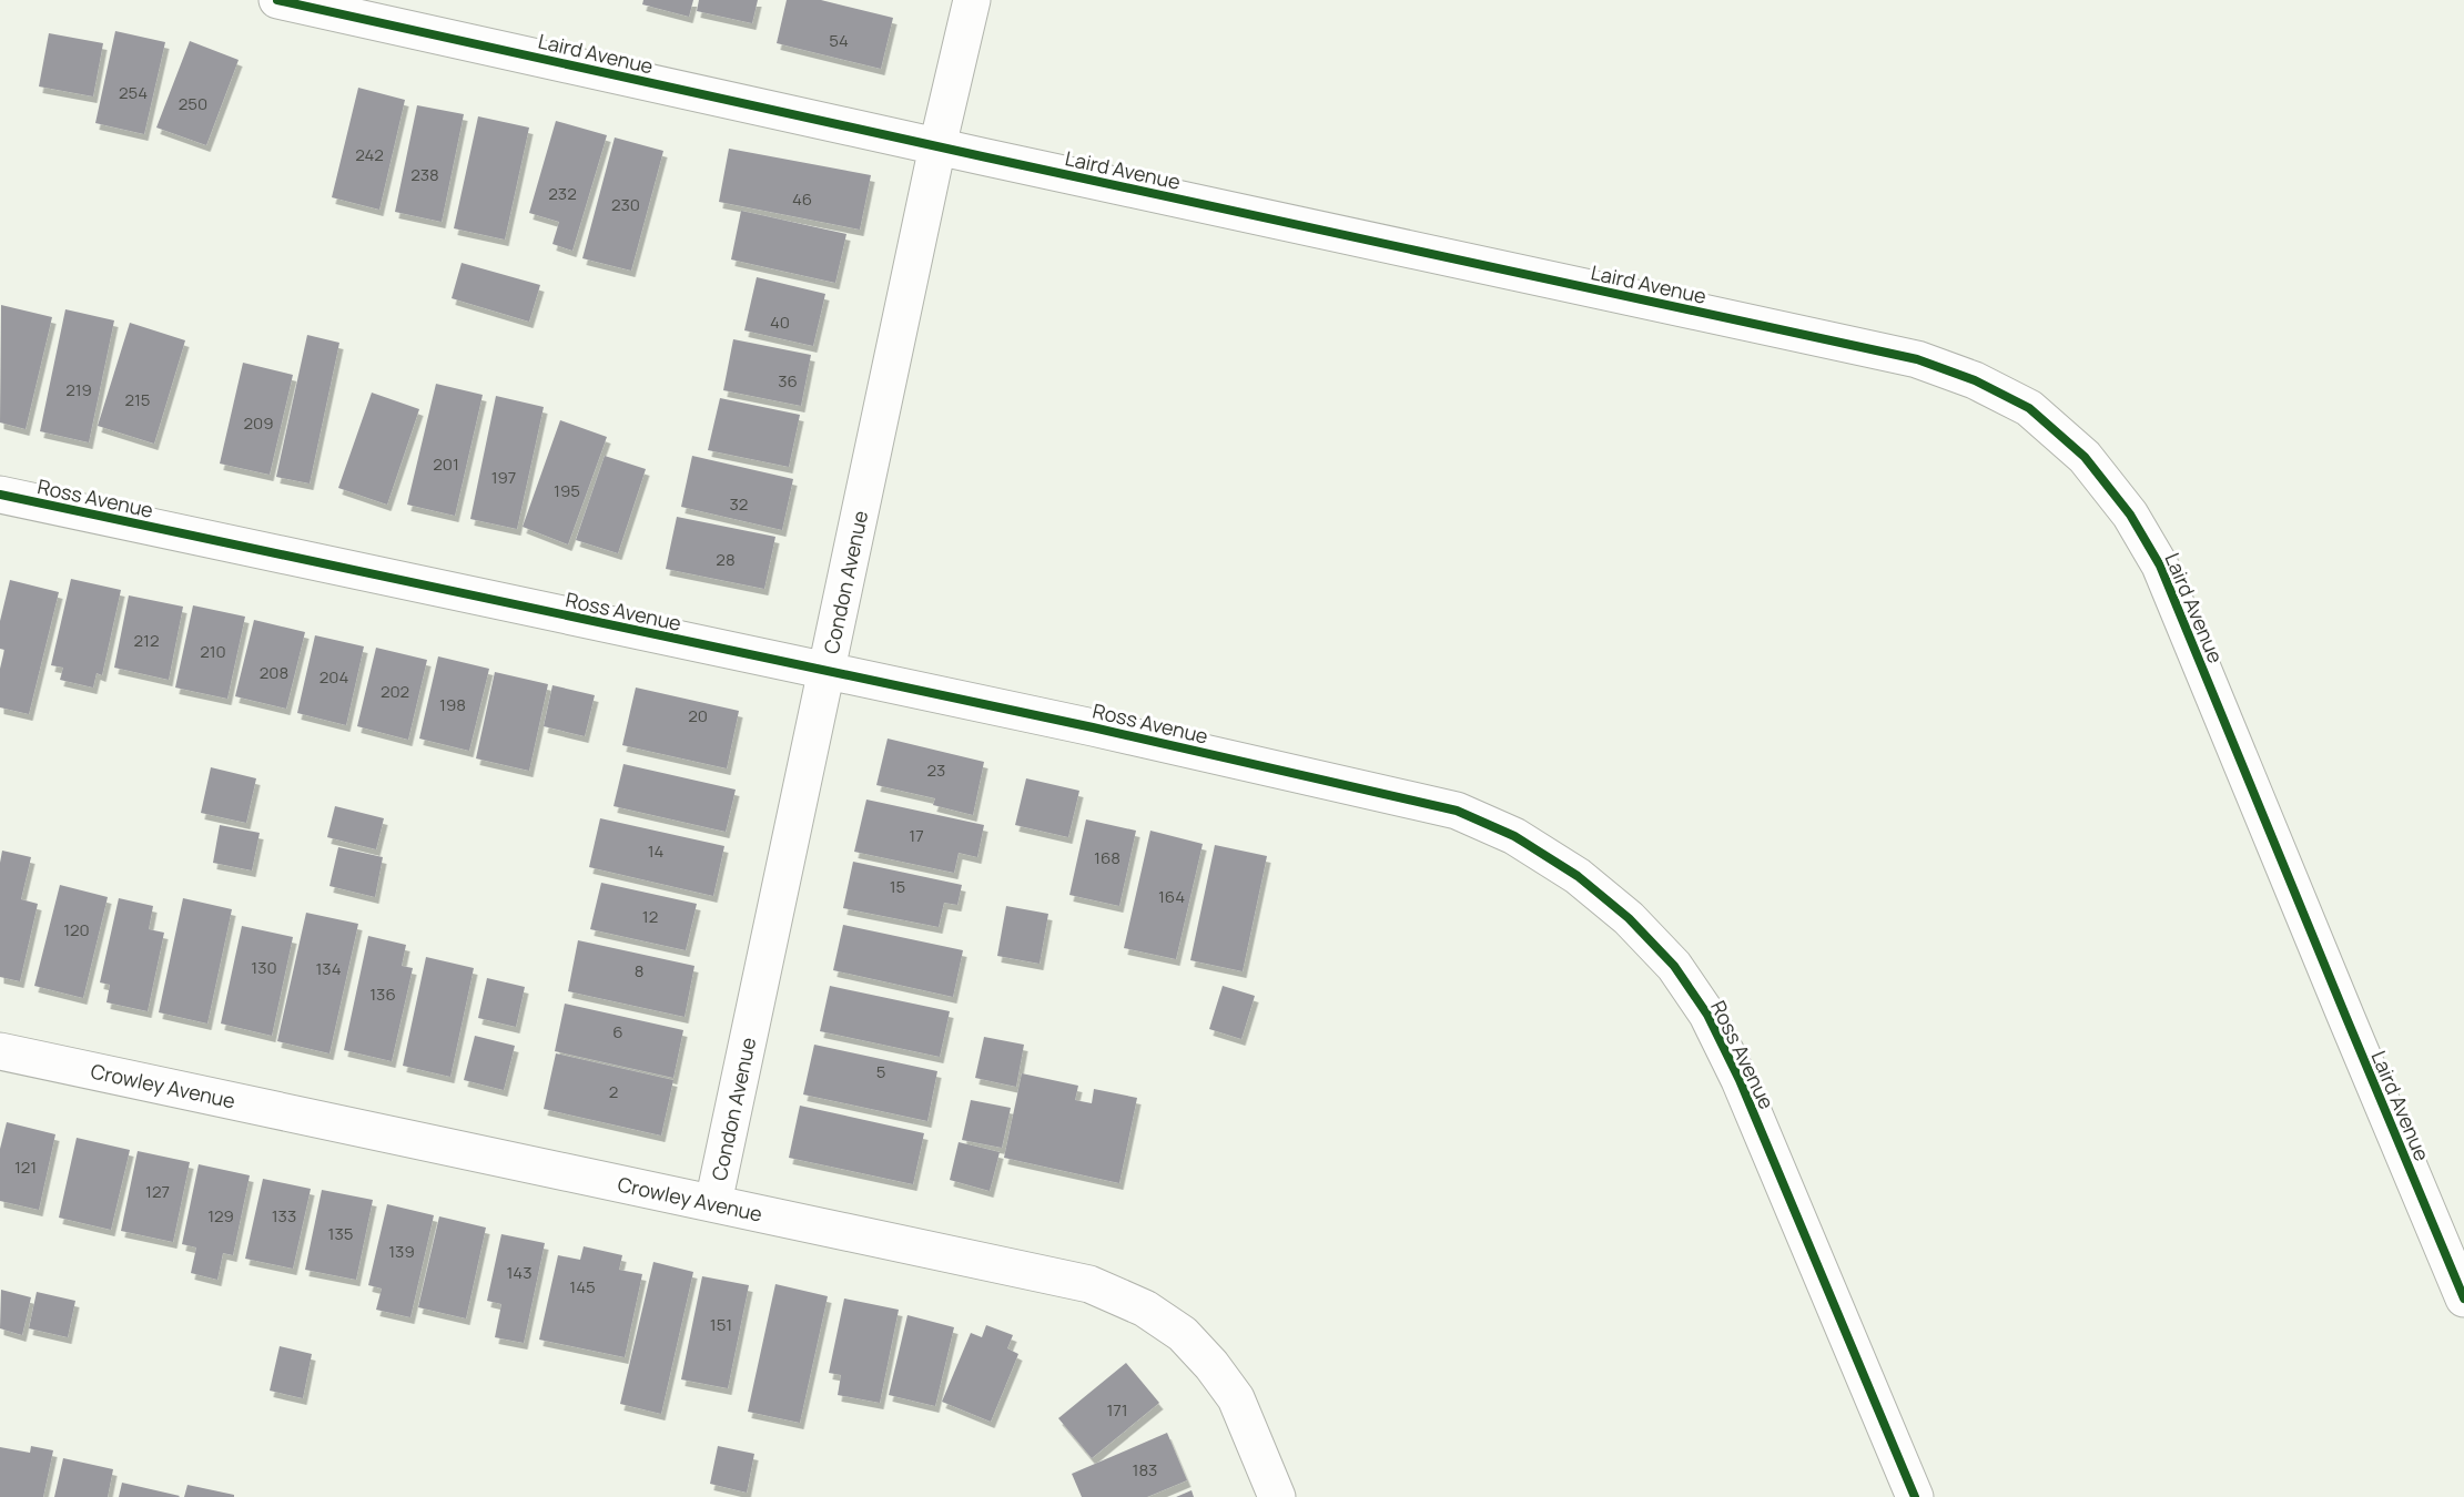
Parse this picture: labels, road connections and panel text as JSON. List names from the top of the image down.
{
  "streets": {
    "street": [
      "Laird Avenue",
      "Ross Avenue",
      "Condon Avenue",
      "Crowley Avenue"
    ]
  },
  "crossings": [
    ["Laird Avenue", "Condon Avenue"],
    ["Ross Avenue", "Condon Avenue"],
    ["Condon Avenue", "Crowley Avenue"]
  ],
  "house_numbers": [
    "54",
    "254",
    "250",
    "242",
    "238",
    "232",
    "46",
    "230",
    "40",
    "36",
    "219",
    "215",
    "209",
    "201",
    "197",
    "195",
    "32",
    "28",
    "212",
    "210",
    "208",
    "204",
    "202",
    "198",
    "20",
    "23",
    "17",
    "14",
    "168",
    "15",
    "164",
    "12",
    "120",
    "130",
    "134",
    "8",
    "136",
    "6",
    "5",
    "2",
    "121",
    "127",
    "129",
    "133",
    "135",
    "139",
    "143",
    "145",
    "151",
    "171",
    "183"
  ]
}
